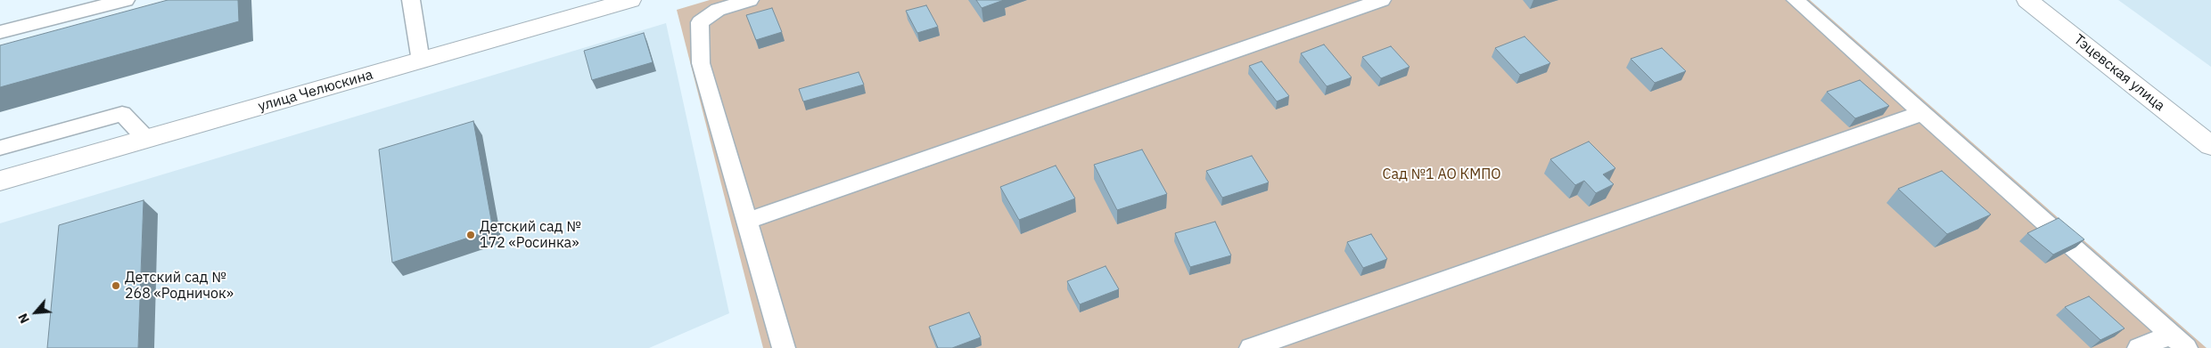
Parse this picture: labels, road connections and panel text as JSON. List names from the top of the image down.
{
  "streets": {
    "main road": ["Тэцевская улица", "улица Челюскина"]
  },
  "parks": ["Сад №1 АО КМПО"],
  "places": ["Детский сад № 172 «Росинка»", "Детский сад № 268 «Родничок»"],
  "north": "bottom left"
}
